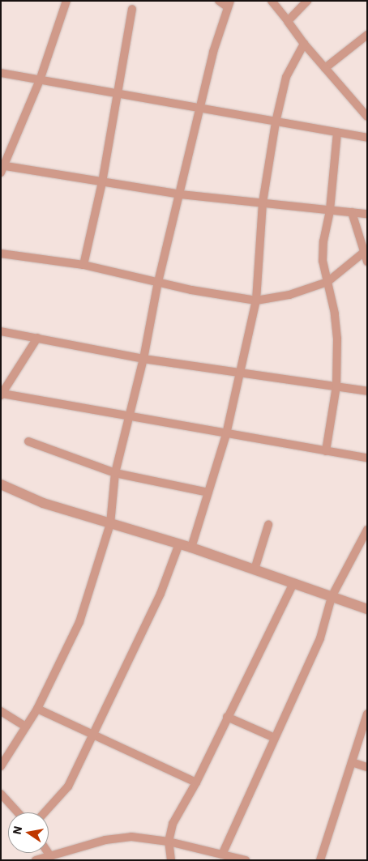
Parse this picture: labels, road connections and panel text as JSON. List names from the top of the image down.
{
  "north": "left"
}
